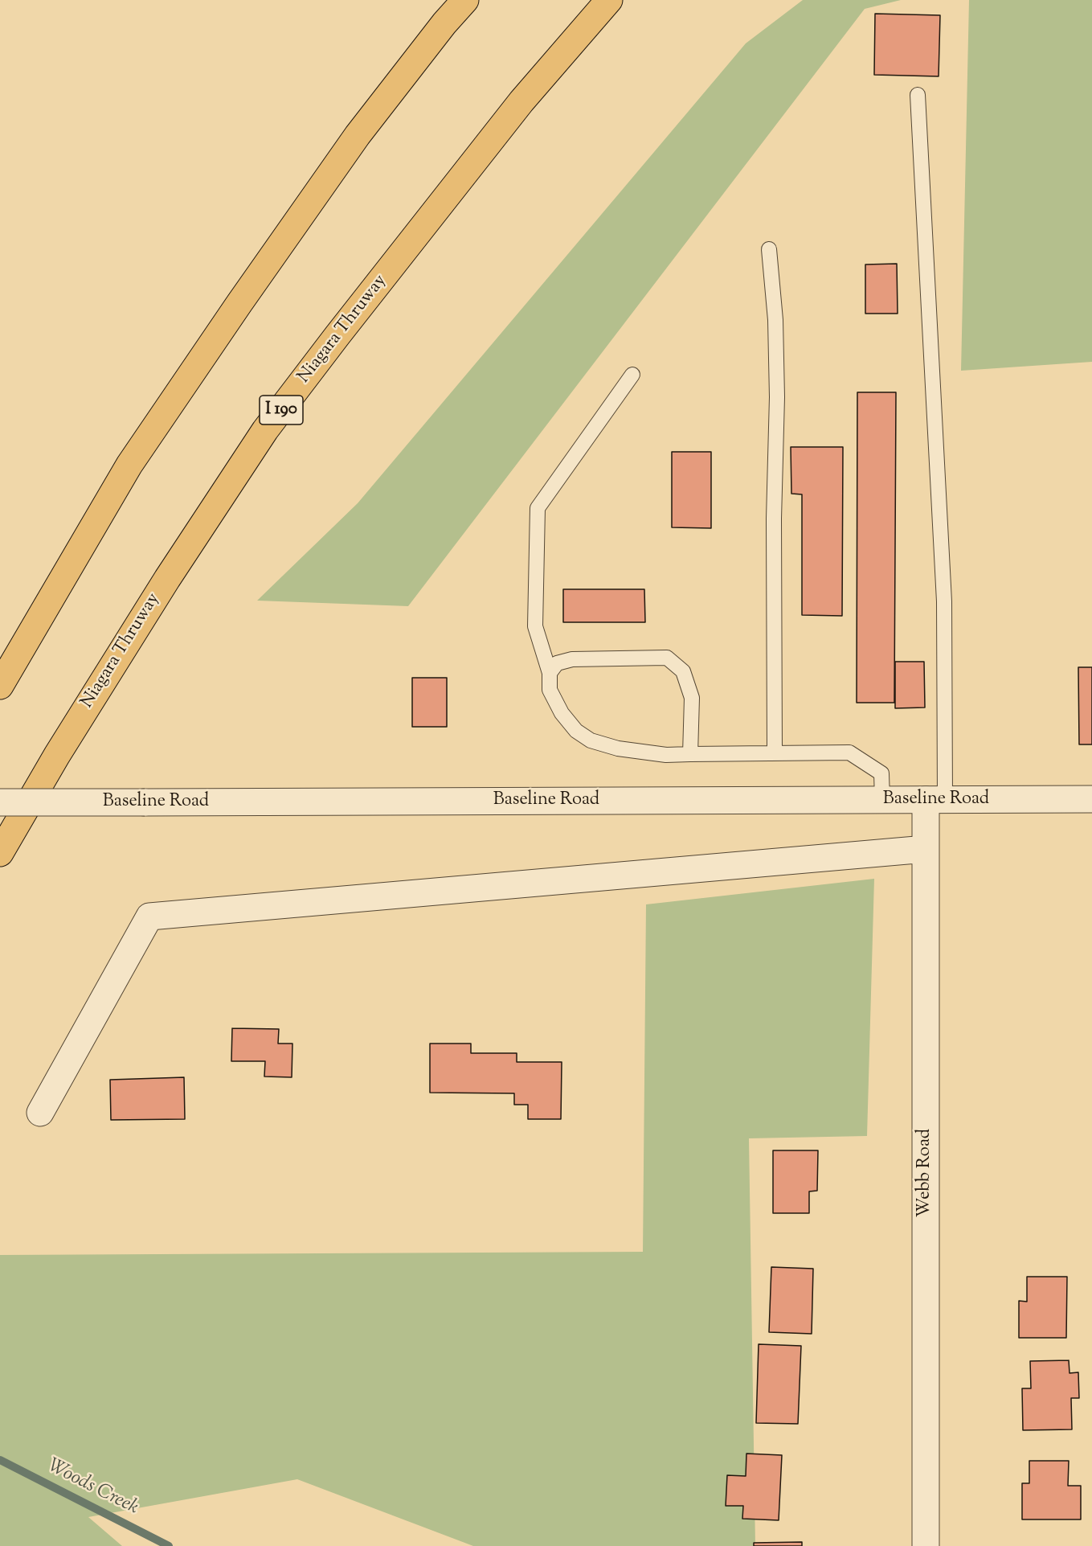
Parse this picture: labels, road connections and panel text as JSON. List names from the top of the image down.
{
  "streets": {
    "highway": ["Niagara Thruway", "I 190"],
    "street": ["Baseline Road", "Webb Road"]
  },
  "crossings": [
    ["Baseline Road", "Webb Road"]
  ],
  "water": ["Woods Creek"]
}
